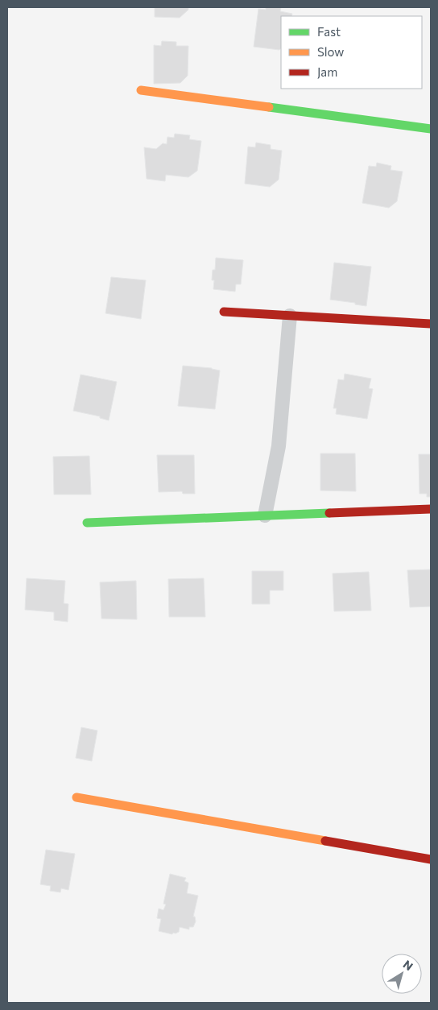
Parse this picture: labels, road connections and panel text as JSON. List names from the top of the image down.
{
  "legend": ["Fast", "Slow", "Jam"],
  "north": "top right"
}
